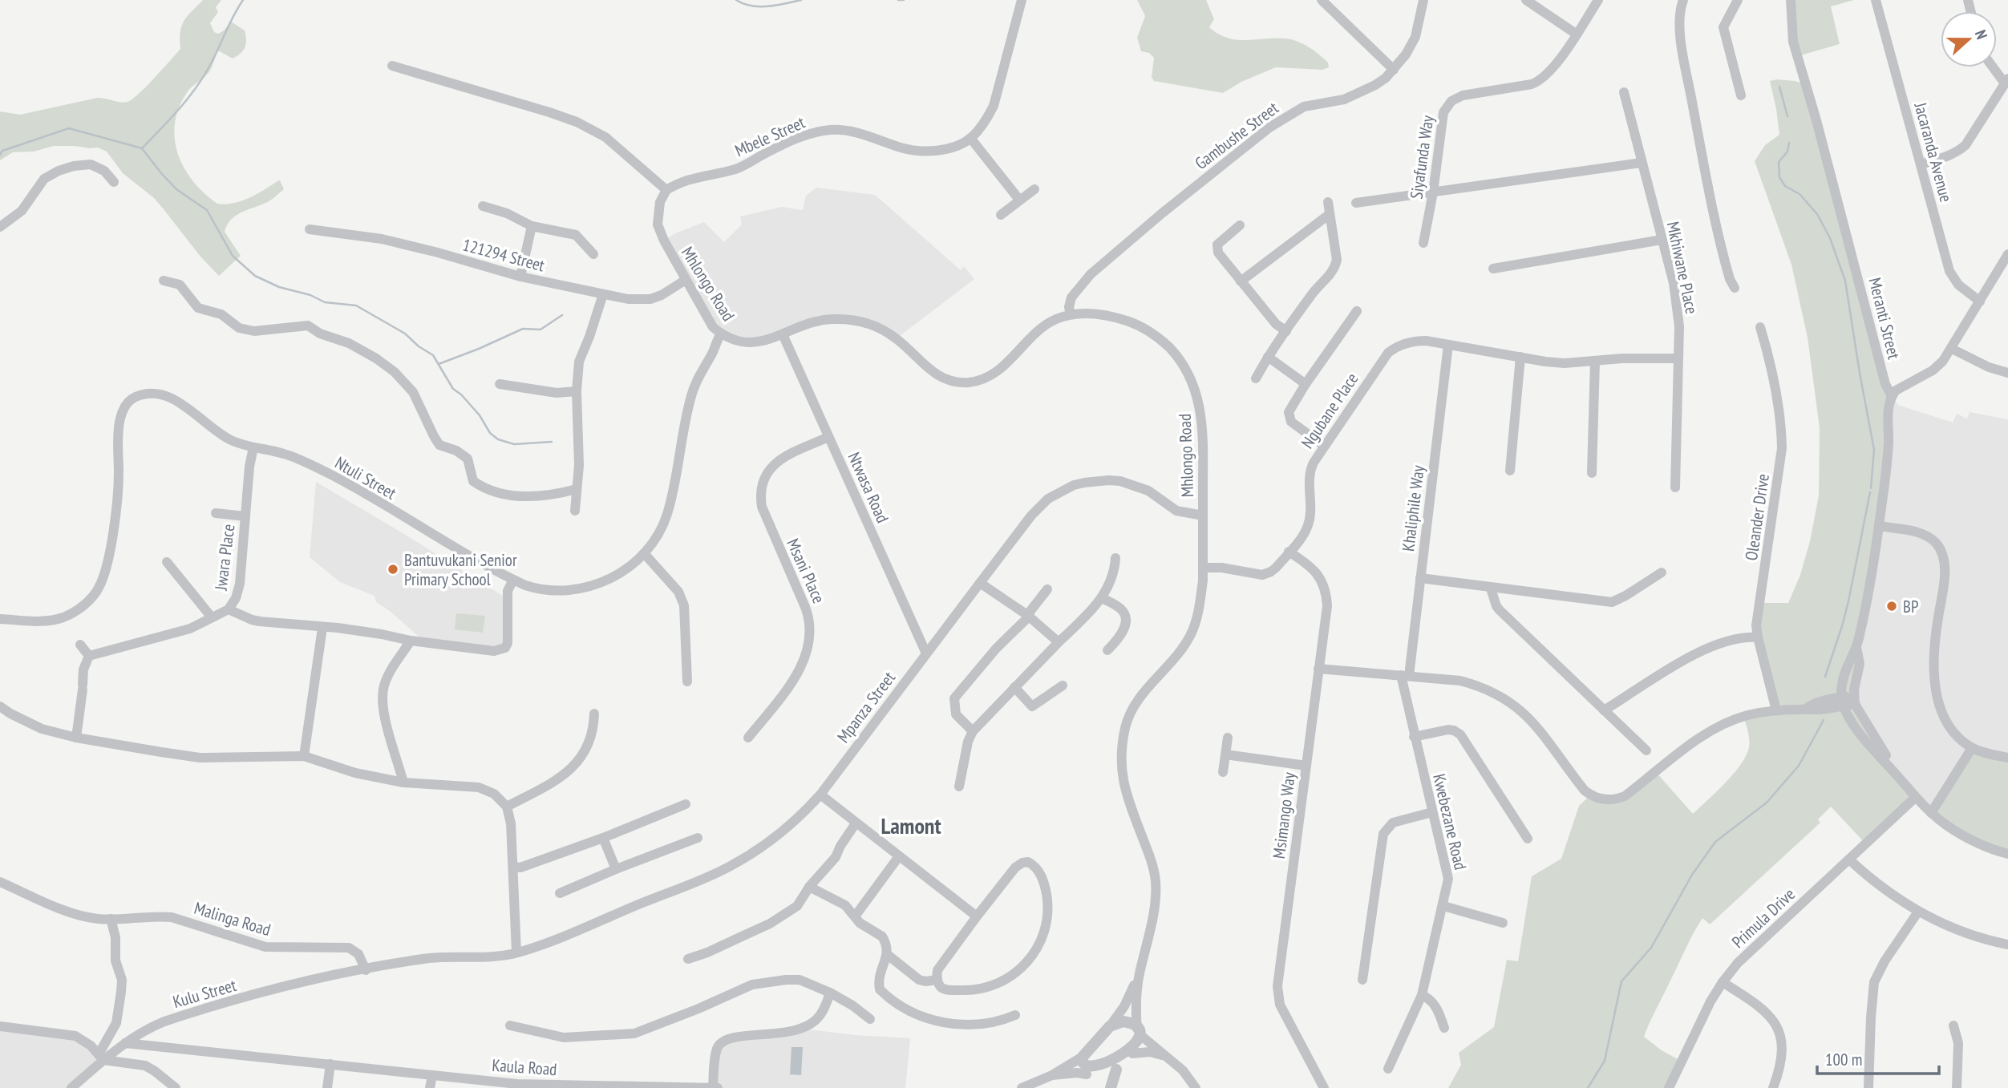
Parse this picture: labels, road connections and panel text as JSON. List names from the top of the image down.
{
  "streets": {
    "street": [
      "Gambushe Street",
      "Mbele Street",
      "Jacaranda Avenue",
      "Siyafunda Way",
      "121294 Street",
      "Mkhiwane Place",
      "Mhlongo Road",
      "Meranti Street",
      "Ngubane Place",
      "Ntuli Street",
      "Ntwasa Road",
      "Khaliphile Way",
      "Oleander Drive",
      "Jwara Place",
      "Msani Place",
      "Mpanza Street",
      "Msimango Way",
      "Kwebezane Road",
      "Primula Drive",
      "Malinga Road",
      "Kulu Street",
      "Kaula Road"
    ]
  },
  "crossings": [
    ["Gambushe Street", "Mhlongo Road"],
    ["Mbele Street", "Mhlongo Road"],
    ["121294 Street", "Mhlongo Road"],
    ["Mkhiwane Place", "Ngubane Place"],
    ["Mhlongo Road", "Ngubane Place"],
    ["Mhlongo Road", "Ntuli Street"],
    ["Mhlongo Road", "Ntwasa Road"],
    ["Mhlongo Road", "Mpanza Street"],
    ["Ngubane Place", "Khaliphile Way"],
    ["Ngubane Place", "Msimango Way"],
    ["Ntuli Street", "Jwara Place"],
    ["Ntwasa Road", "Msani Place"],
    ["Ntwasa Road", "Mpanza Street"],
    ["Khaliphile Way", "Kwebezane Road"],
    ["Malinga Road", "Kulu Street"],
    ["Kulu Street", "Kaula Road"]
  ],
  "districts": ["Lamont"],
  "places": ["Bantuvukani Senior Primary School", "BP"],
  "scale_bar": "100 m",
  "north": "right"
}
